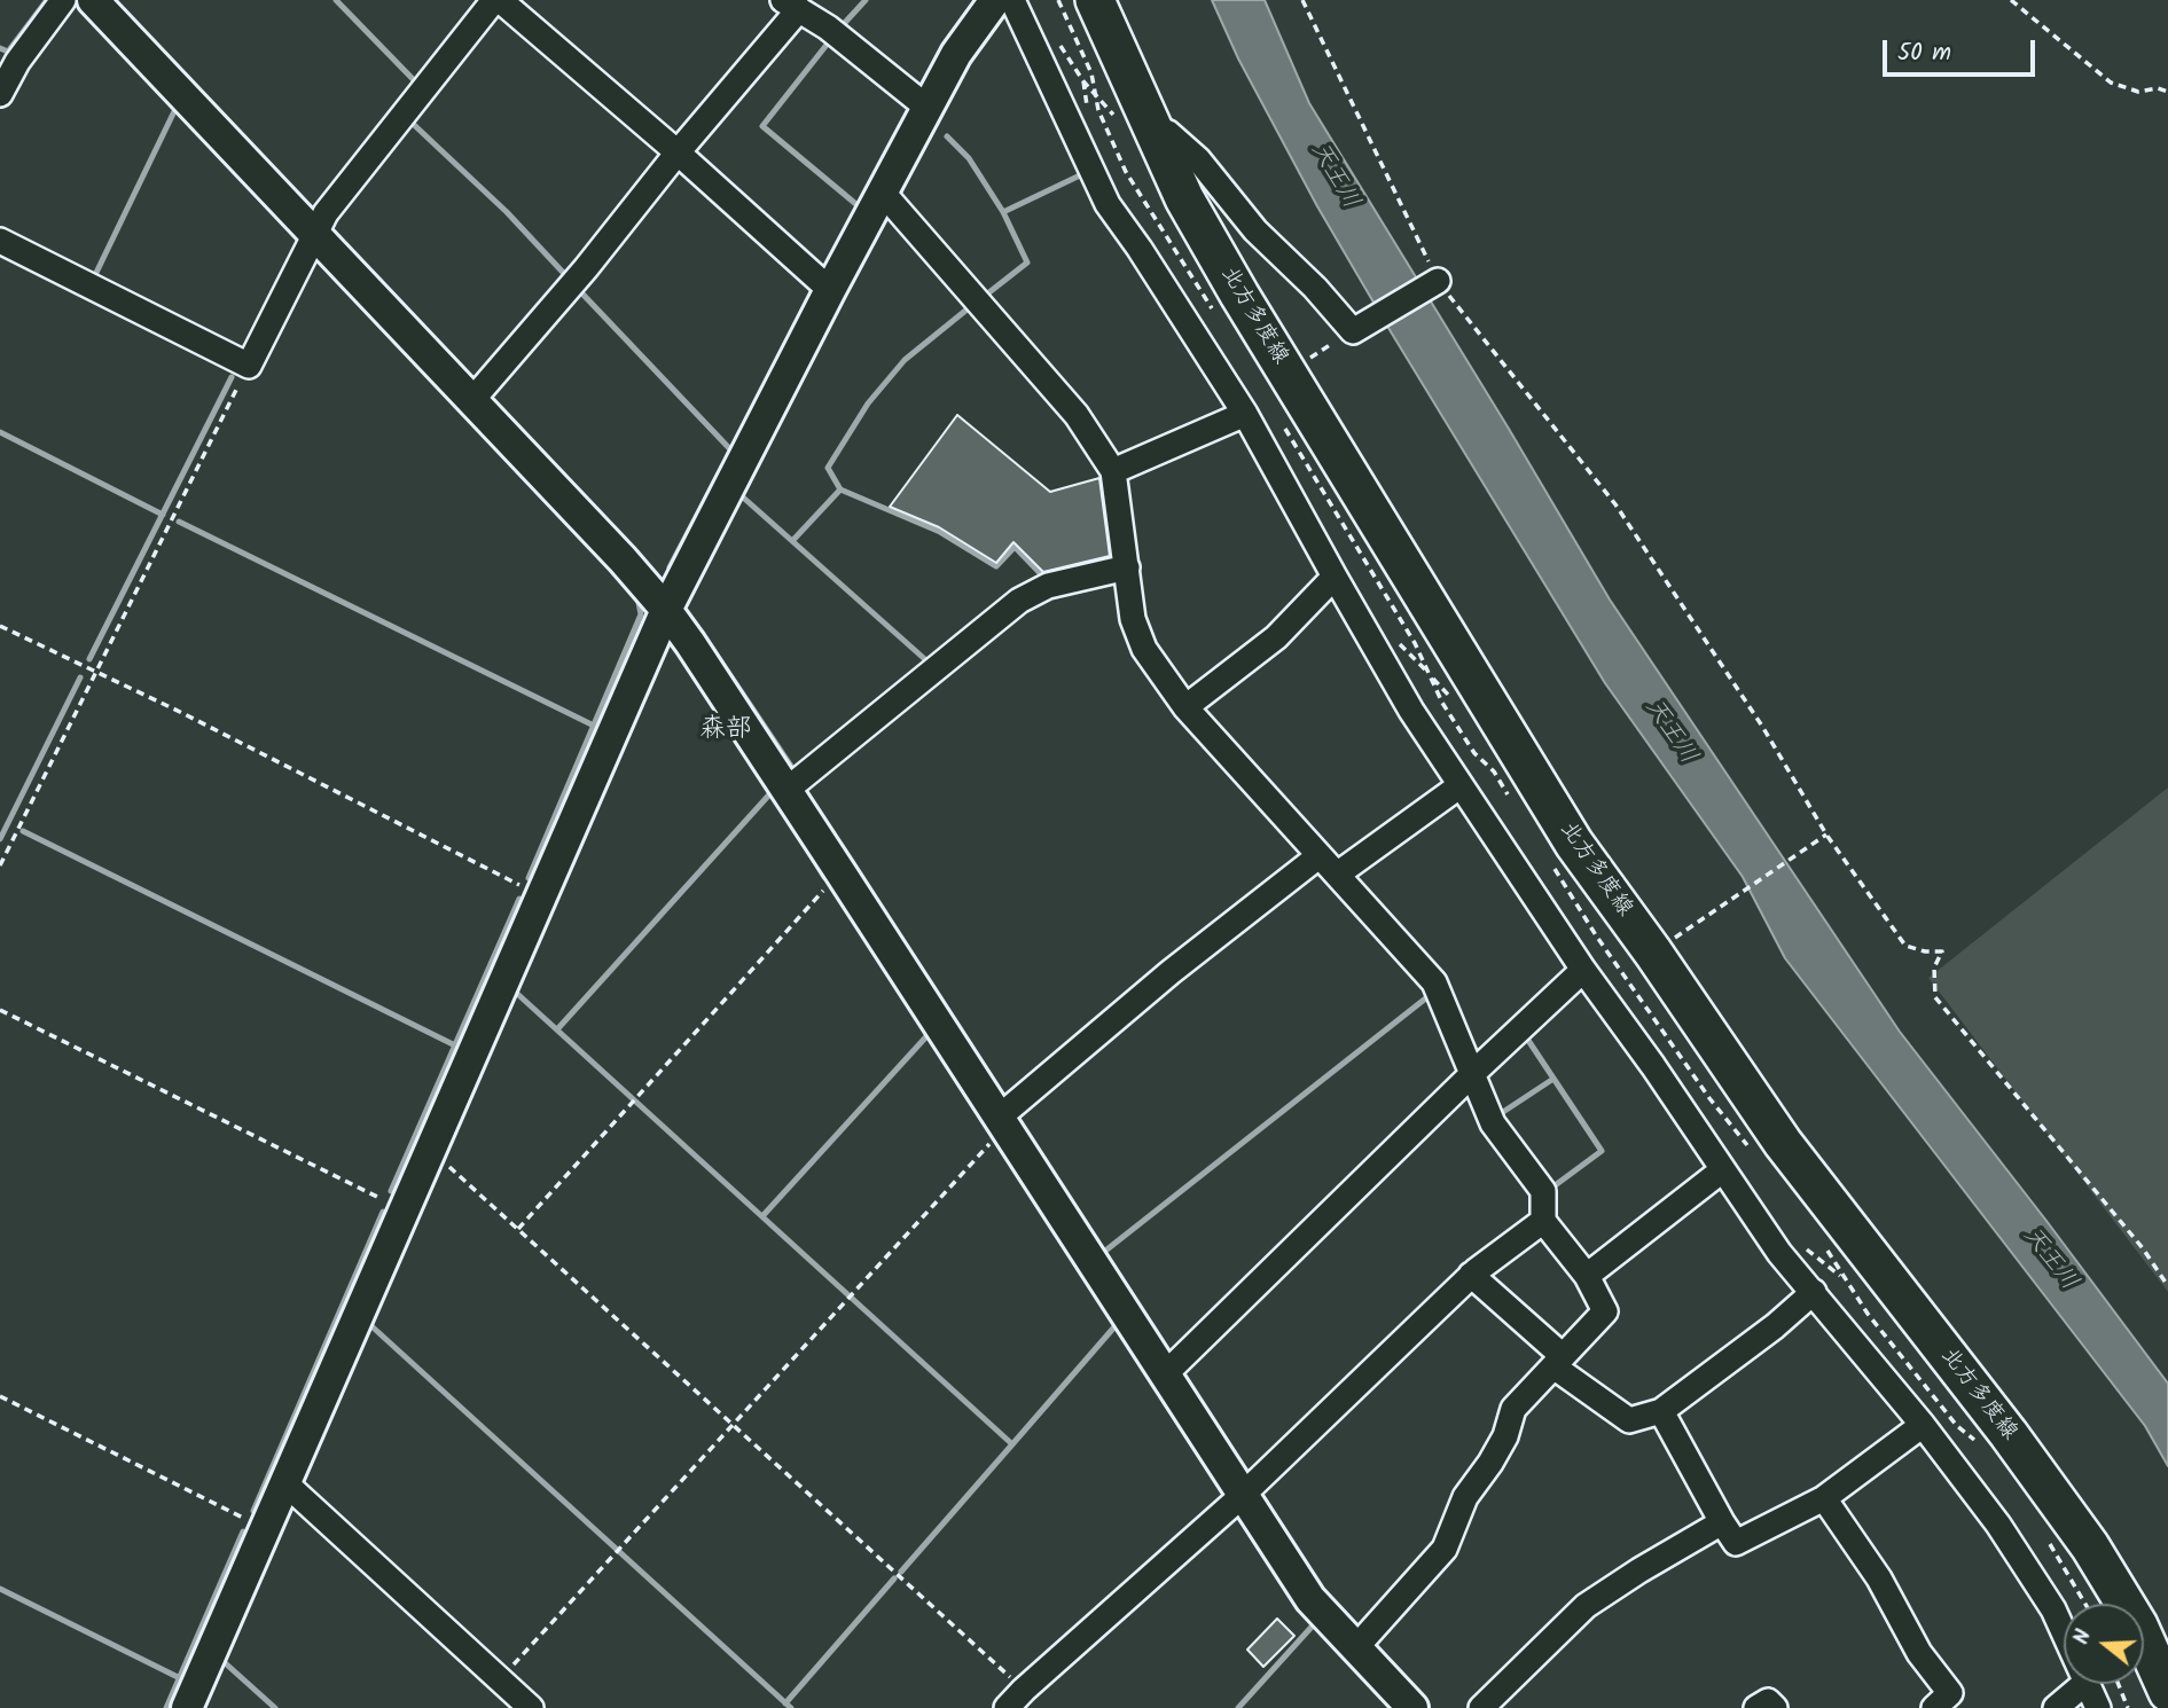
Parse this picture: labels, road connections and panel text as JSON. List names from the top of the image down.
{
  "streets": {
    "main road": ["北方多度線"]
  },
  "districts": ["森部"],
  "water": ["天王川"],
  "scale_bar": "50 m",
  "north": "left"
}
